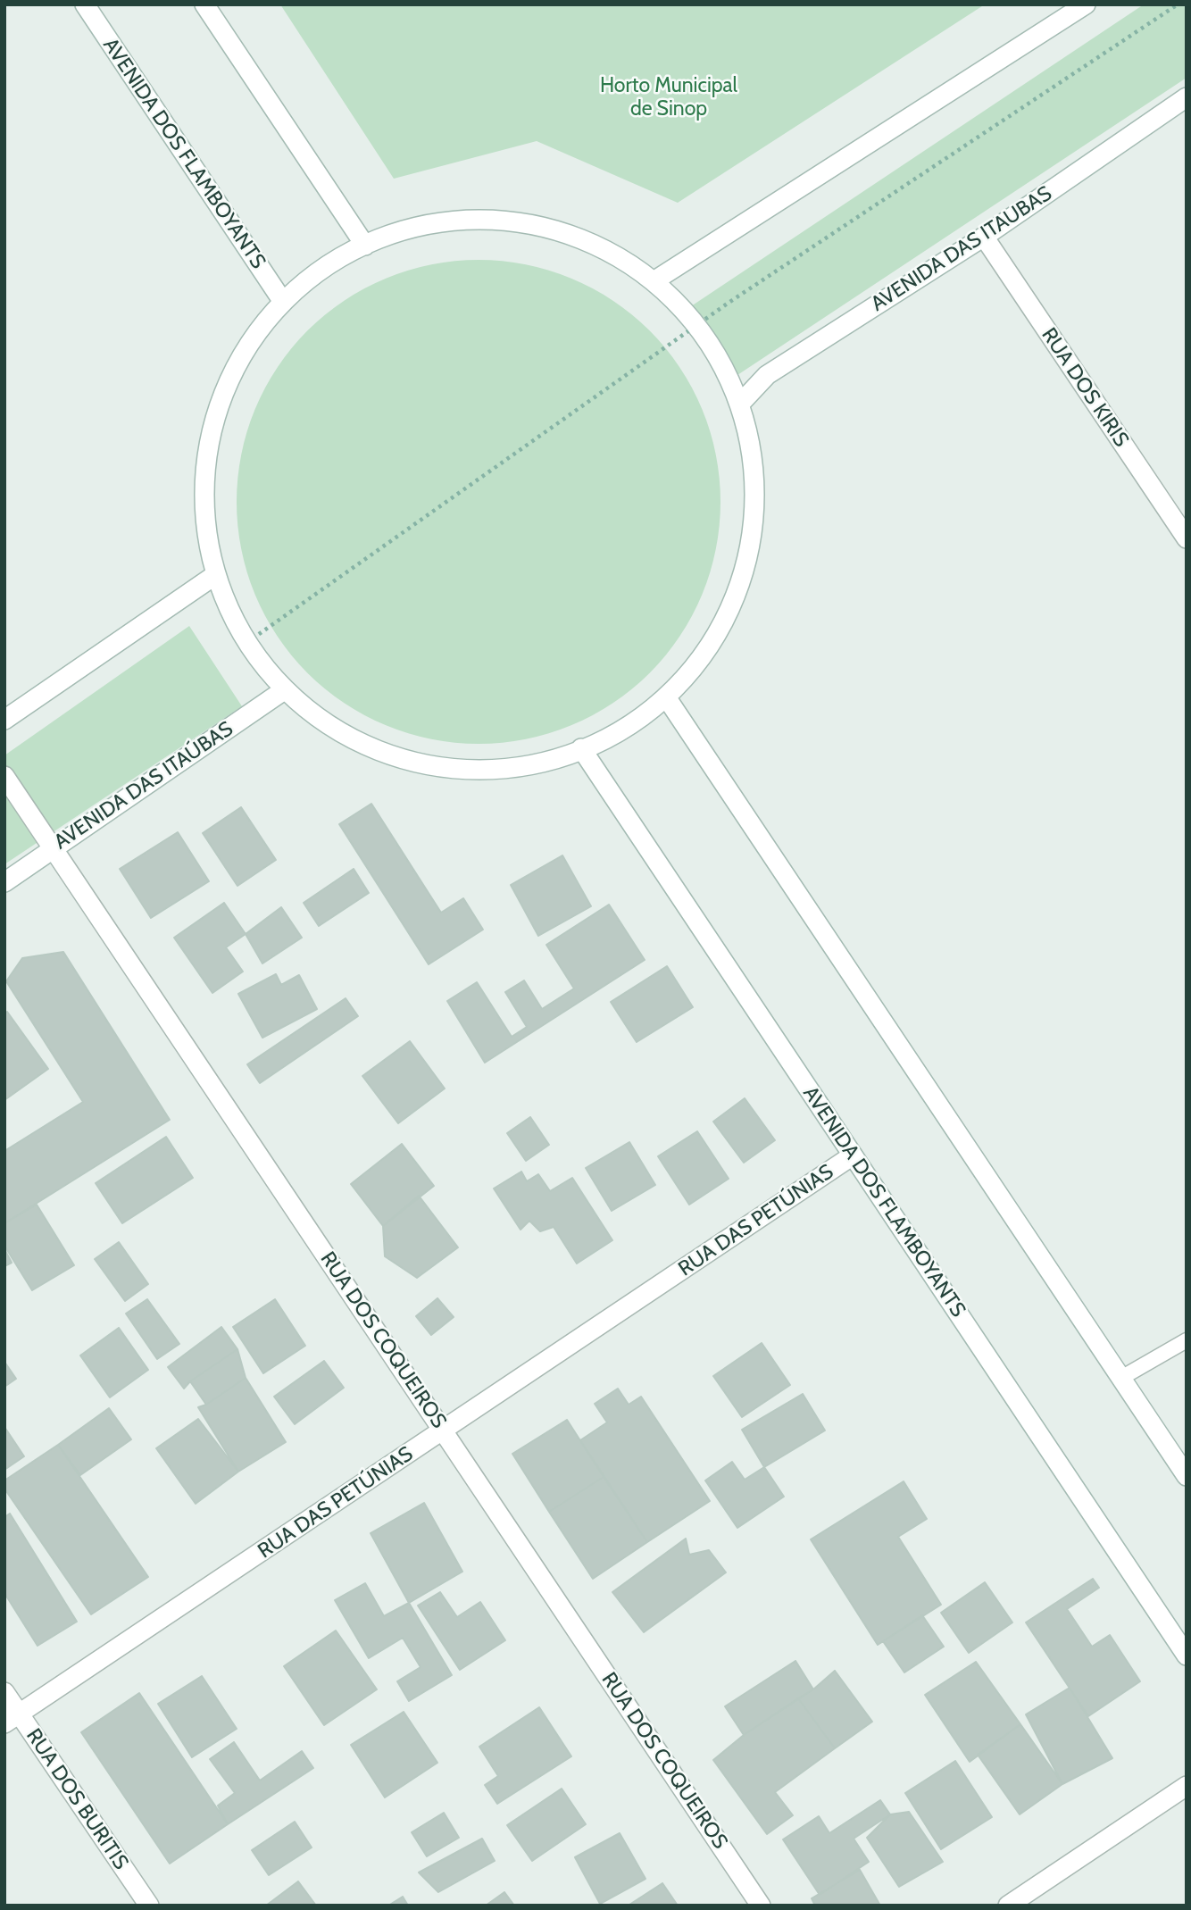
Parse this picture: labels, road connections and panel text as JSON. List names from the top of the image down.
{
  "streets": {
    "street": [
      "AVENIDA DOS FLAMBOYANTS",
      "AVENIDA DAS ITAUBAS",
      "RUA DOS KIRIS",
      "AVENIDA DAS ITAÚBAS",
      "RUA DAS PETÚNIAS",
      "RUA DOS COQUEIROS",
      "RUA DOS BURITIS"
    ]
  },
  "crossings": [
    ["AVENIDA DOS FLAMBOYANTS", "RUA DAS PETÚNIAS"],
    ["AVENIDA DAS ITAUBAS", "RUA DOS KIRIS"],
    ["AVENIDA DAS ITAÚBAS", "RUA DOS COQUEIROS"],
    ["RUA DAS PETÚNIAS", "RUA DOS COQUEIROS"],
    ["RUA DAS PETÚNIAS", "RUA DOS BURITIS"]
  ],
  "parks": ["Horto Municipal de Sinop"]
}
